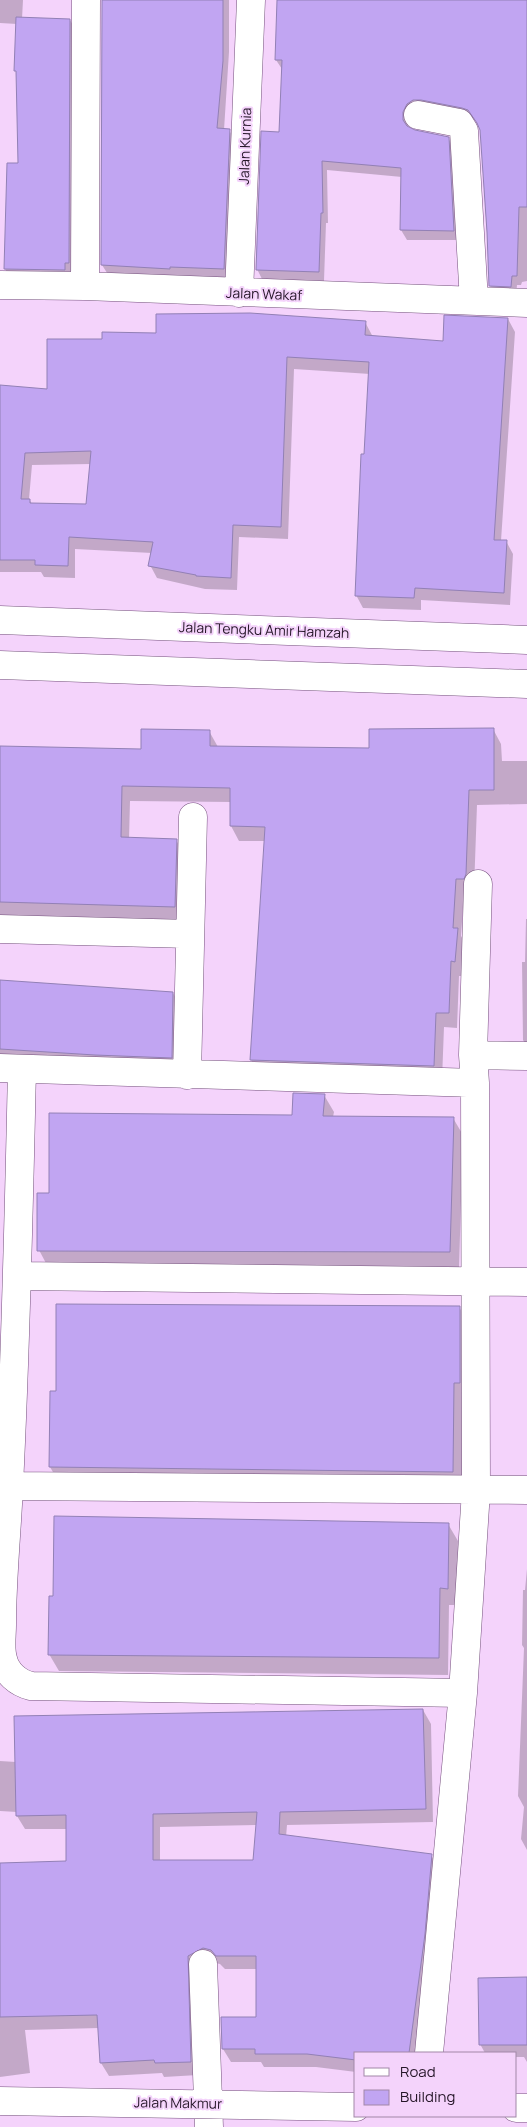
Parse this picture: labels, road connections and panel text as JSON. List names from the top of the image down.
{
  "streets": {
    "street": [
      "Jalan Kurnia",
      "Jalan Wakaf",
      "Jalan Tengku Amir Hamzah",
      "Jalan Makmur"
    ]
  },
  "crossings": [
    ["Jalan Kurnia", "Jalan Wakaf"]
  ],
  "legend": ["Road", "Building"]
}
